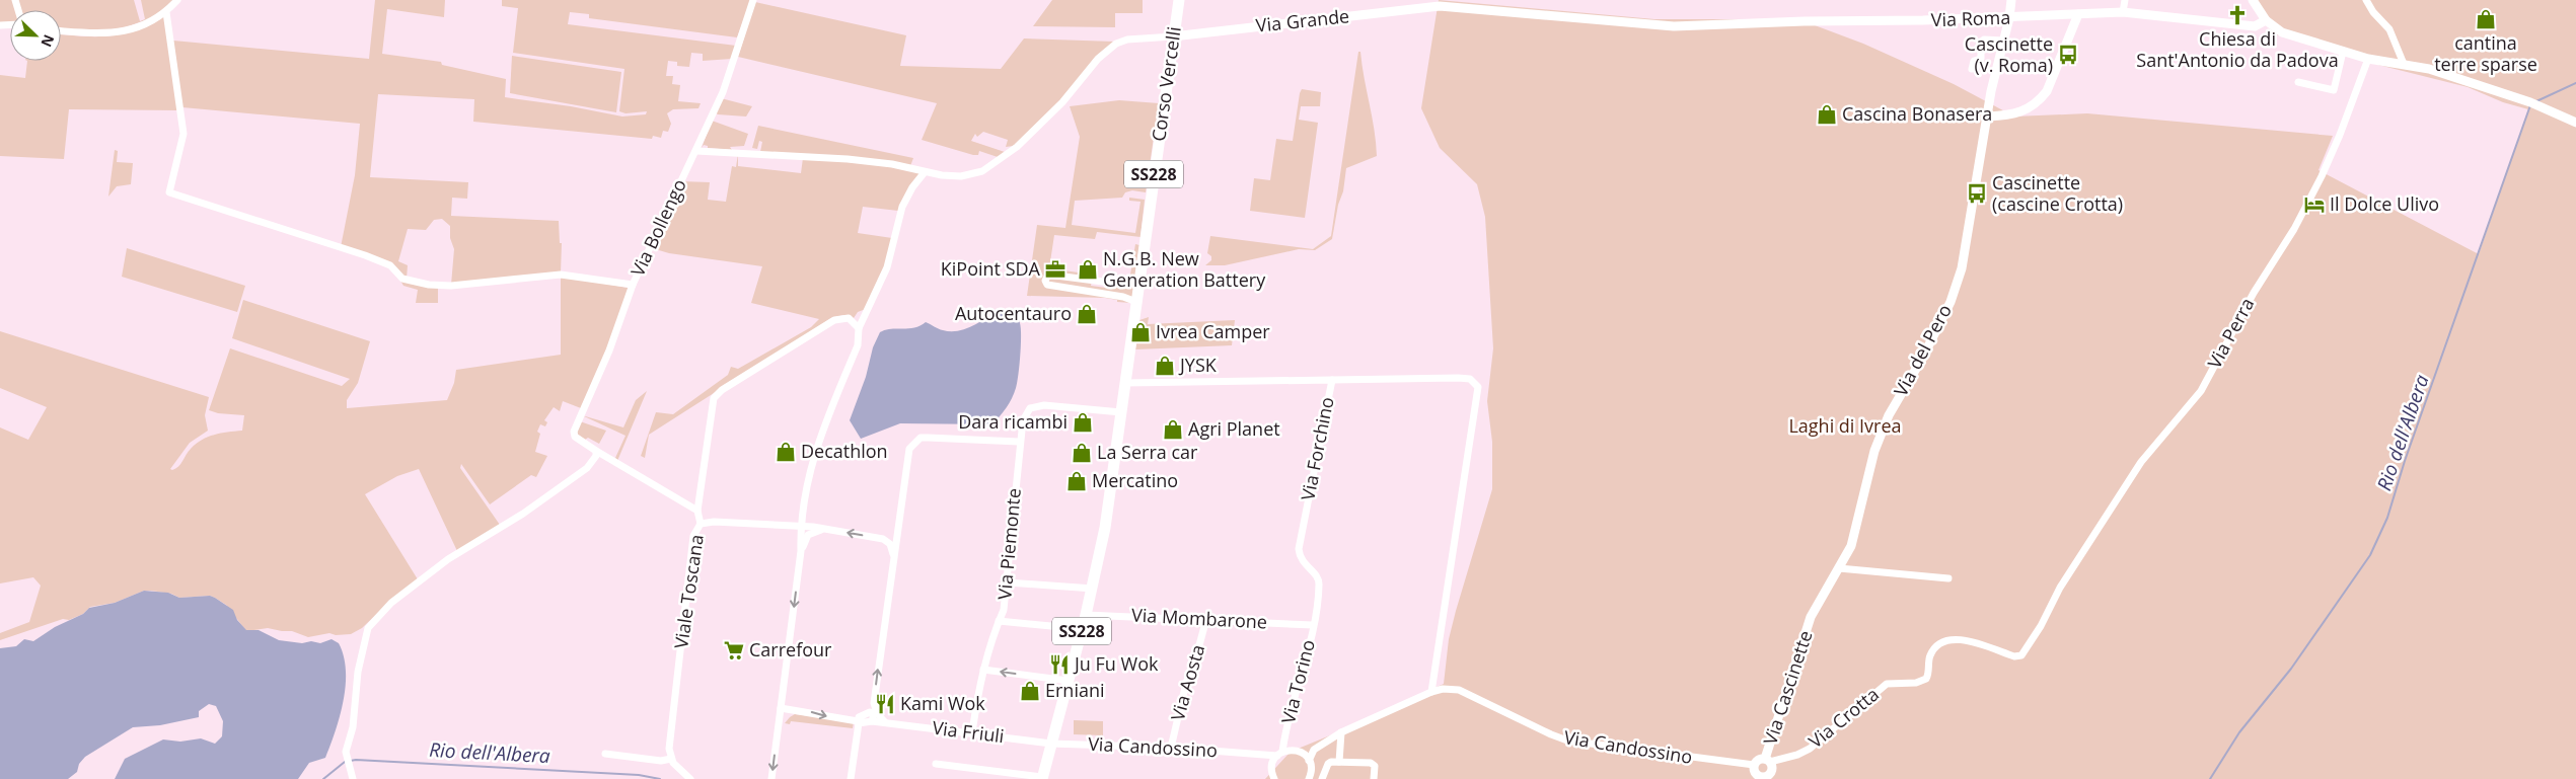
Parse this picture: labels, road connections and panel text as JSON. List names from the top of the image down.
{
  "streets": {
    "main road": ["Corso Vercelli", "SS228"],
    "street": [
      "Via Roma",
      "Via Grande",
      "Via Bollengo",
      "Via Perra",
      "Via del Pero",
      "Via Forchino",
      "Via Piemonte",
      "Viale Toscana",
      "Via Mombarone",
      "Via Torino",
      "Via Aosta",
      "Via Cascinette",
      "Via Crotta",
      "Via Friuli",
      "Via Candossino"
    ]
  },
  "crossings": [
    ["Via Roma", "Via Grande"],
    ["Via Roma", "Via del Pero"],
    ["Via Grande", "Corso Vercelli"],
    ["Corso Vercelli", "SS228"],
    ["Corso Vercelli", "Via Forchino"],
    ["SS228", "Via Forchino"],
    ["SS228", "Via Piemonte"],
    ["SS228", "Via Mombarone"],
    ["SS228", "Via Friuli"],
    ["SS228", "Via Candossino"],
    ["Via Perra", "Via Crotta"],
    ["Via del Pero", "Via Cascinette"],
    ["Via Forchino", "Via Mombarone"],
    ["Via Forchino", "Via Torino"],
    ["Via Piemonte", "Via Friuli"],
    ["Via Mombarone", "Via Torino"],
    ["Via Mombarone", "Via Aosta"],
    ["Via Torino", "Via Candossino"],
    ["Via Aosta", "Via Candossino"],
    ["Via Cascinette", "Via Crotta"],
    ["Via Cascinette", "Via Candossino"],
    ["Via Friuli", "Via Candossino"]
  ],
  "water": ["Rio dell'Albera"],
  "parks": ["Laghi di Ivrea"],
  "places": {
    "church": ["Chiesa di Sant'Antonio da Padova"],
    "shop": [
      "cantina terre sparse",
      "Cascina Bonasera",
      "N.G.B. New Generation Battery",
      "Autocentauro",
      "Ivrea Camper",
      "JYSK",
      "Dara ricambi",
      "Agri Planet",
      "Decathlon",
      "La Serra car",
      "Mercatino",
      "Erniani"
    ],
    "bus stop": ["Cascinette (v. Roma)", "Cascinette (cascine Crotta)"],
    "hotel": ["Il Dolce Ulivo"],
    "office": ["KiPoint SDA"],
    "supermarket": ["Carrefour"],
    "restaurant": ["Ju Fu Wok", "Kami Wok"]
  },
  "north": "bottom right"
}
